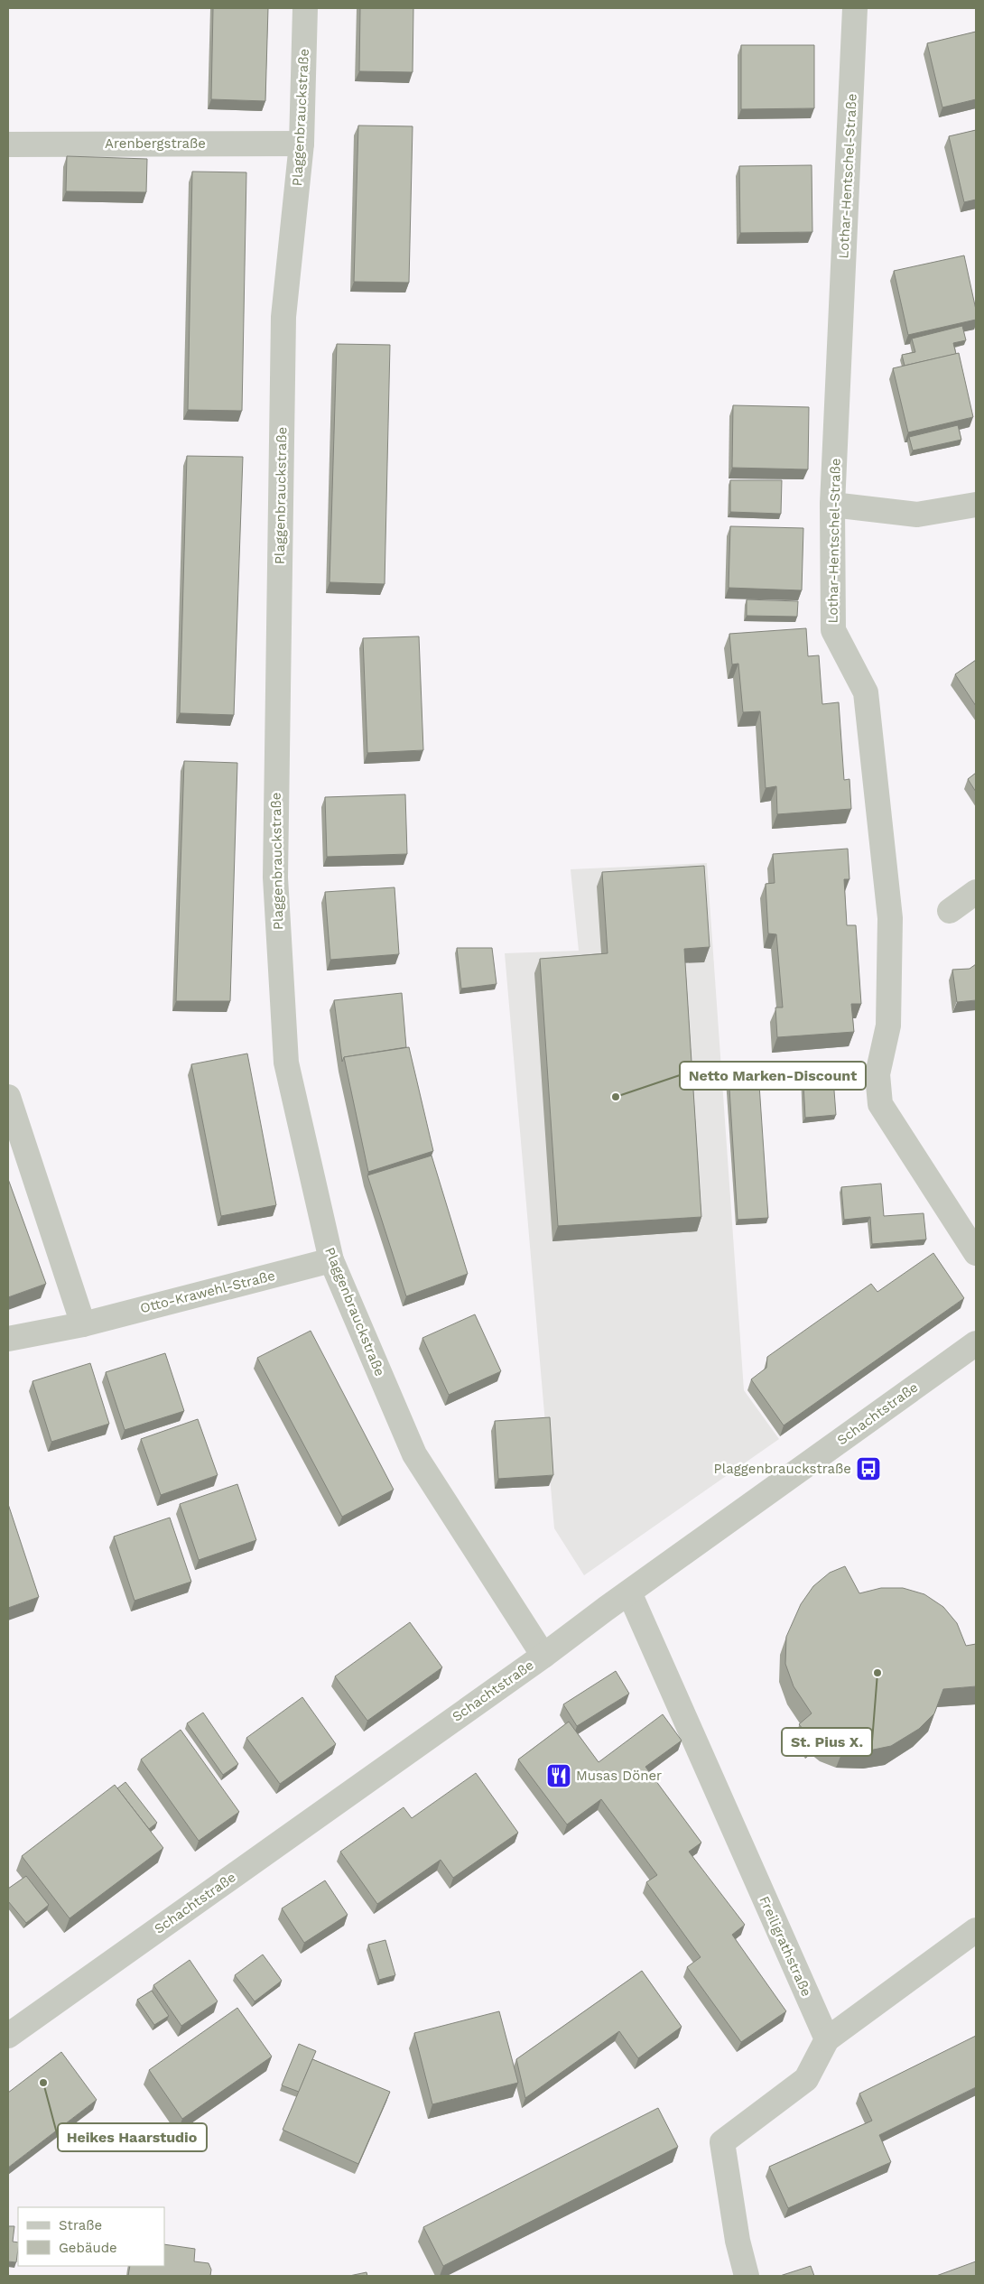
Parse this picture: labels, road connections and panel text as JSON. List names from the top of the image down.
{
  "streets": {
    "street": [
      "Plaggenbrauckstraße",
      "Arenbergstraße",
      "Lothar-Hentschel-Straße",
      "Otto-Krawehl-Straße",
      "Schachtstraße",
      "Freiligrathstraße"
    ]
  },
  "crossings": [
    ["Plaggenbrauckstraße", "Arenbergstraße"],
    ["Plaggenbrauckstraße", "Otto-Krawehl-Straße"],
    ["Plaggenbrauckstraße", "Schachtstraße"],
    ["Schachtstraße", "Freiligrathstraße"]
  ],
  "places": {
    "other": ["Netto Marken-Discount", "St. Pius X.", "Heikes Haarstudio"],
    "bus stop": ["Plaggenbrauckstraße"],
    "restaurant": ["Musas Döner"]
  },
  "legend": ["Straße", "Gebäude"]
}
